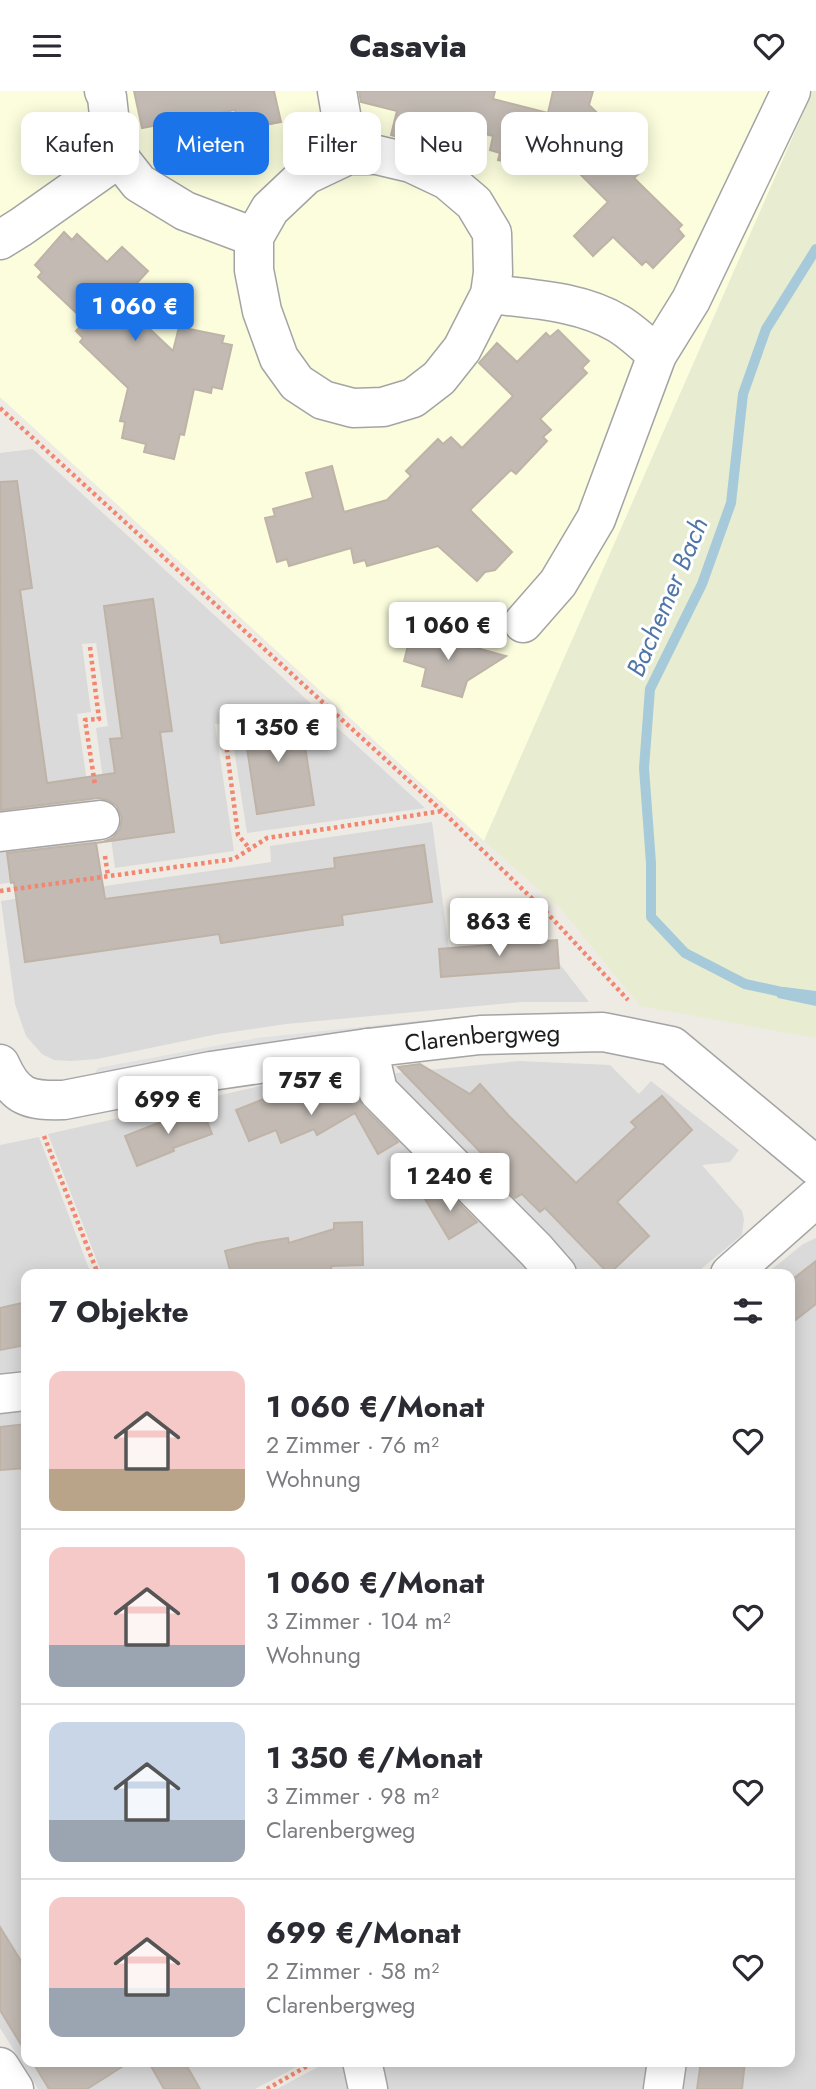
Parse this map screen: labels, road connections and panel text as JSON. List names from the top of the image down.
{
  "streets": {
    "street": ["Clarenbergweg"]
  },
  "water": ["Bachemer Bach"],
  "page": {
    "header": "Casavia",
    "chip": [
      "Kaufen",
      "Mieten",
      "Filter",
      "Neu",
      "Wohnung"
    ],
    "price": [
      "1 060 €",
      "1 060 €",
      "1 350 €",
      "863 €",
      "757 €",
      "699 €",
      "1 240 €"
    ],
    "heading": "7 Objekte",
    "list": [
      {
        "name": "1 060 €/Monat",
        "note": "2 Zimmer · 76 m² · Wohnung"
      },
      {
        "name": "1 060 €/Monat",
        "note": "3 Zimmer · 104 m² · Wohnung"
      },
      {
        "name": "1 350 €/Monat",
        "note": "3 Zimmer · 98 m² · Clarenbergweg"
      },
      {
        "name": "699 €/Monat",
        "note": "2 Zimmer · 58 m² · Clarenbergweg"
      }
    ]
  }
}
